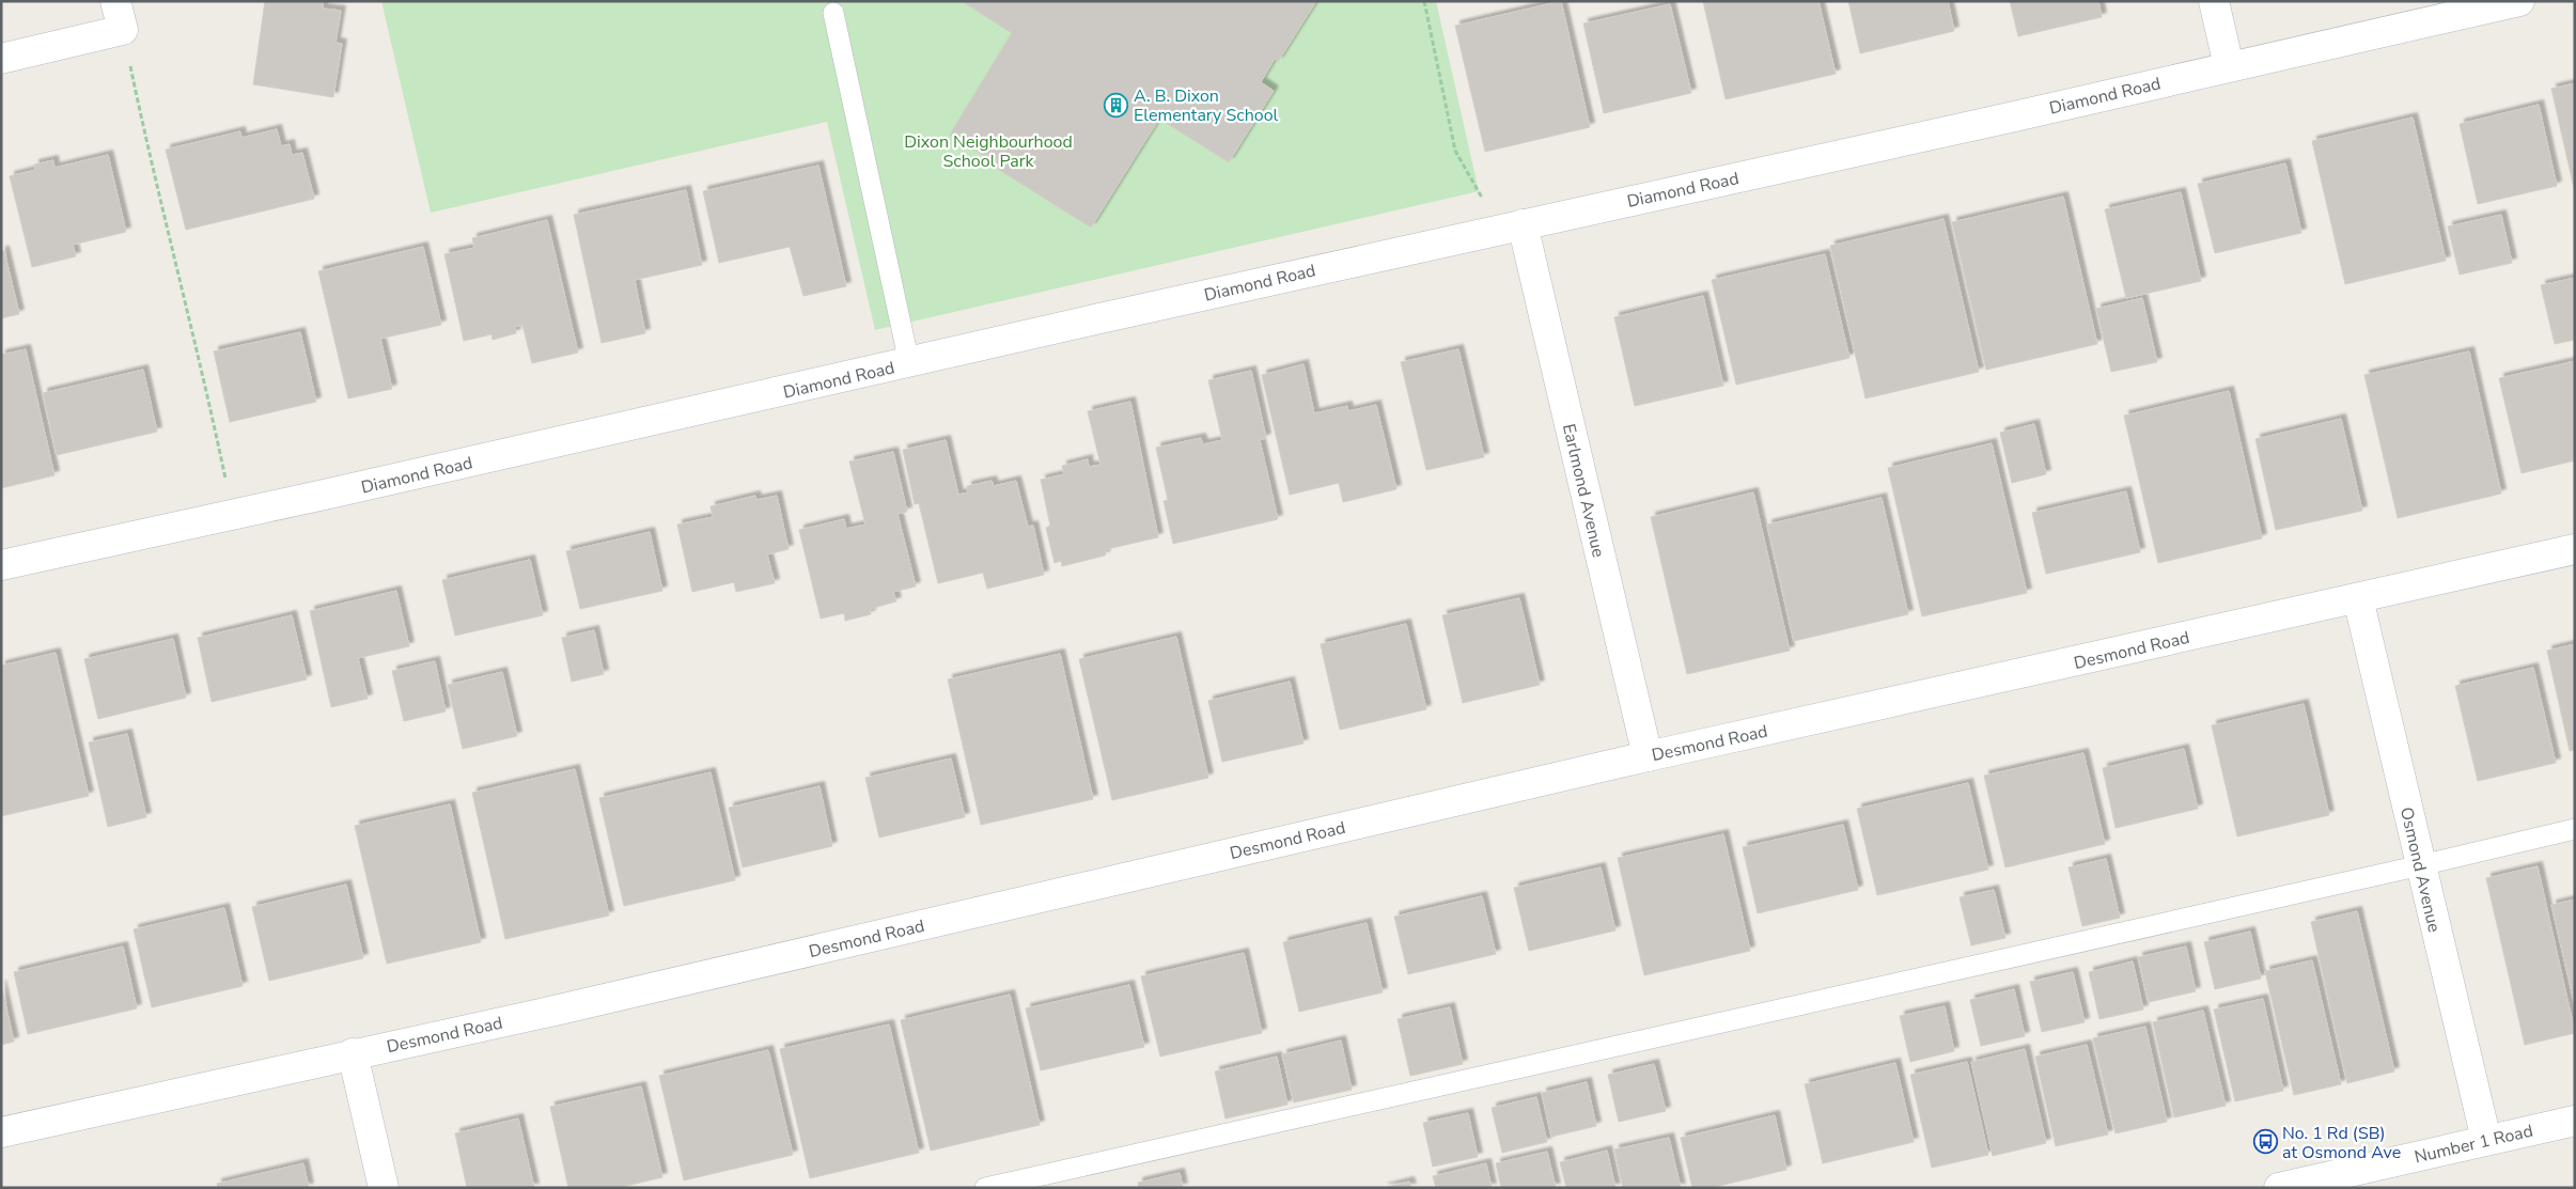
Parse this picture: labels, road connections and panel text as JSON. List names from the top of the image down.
{
  "streets": {
    "street": [
      "Diamond Road",
      "Earlmond Avenue",
      "Desmond Road",
      "Osmond Avenue",
      "Number 1 Road"
    ]
  },
  "crossings": [
    ["Diamond Road", "Earlmond Avenue"],
    ["Earlmond Avenue", "Desmond Road"],
    ["Desmond Road", "Osmond Avenue"],
    ["Osmond Avenue", "Number 1 Road"]
  ],
  "parks": ["Dixon Neighbourhood School Park"],
  "places": {
    "building": ["A. B. Dixon Elementary School"],
    "bus stop": ["No. 1 Rd (SB) at Osmond Ave"]
  }
}
